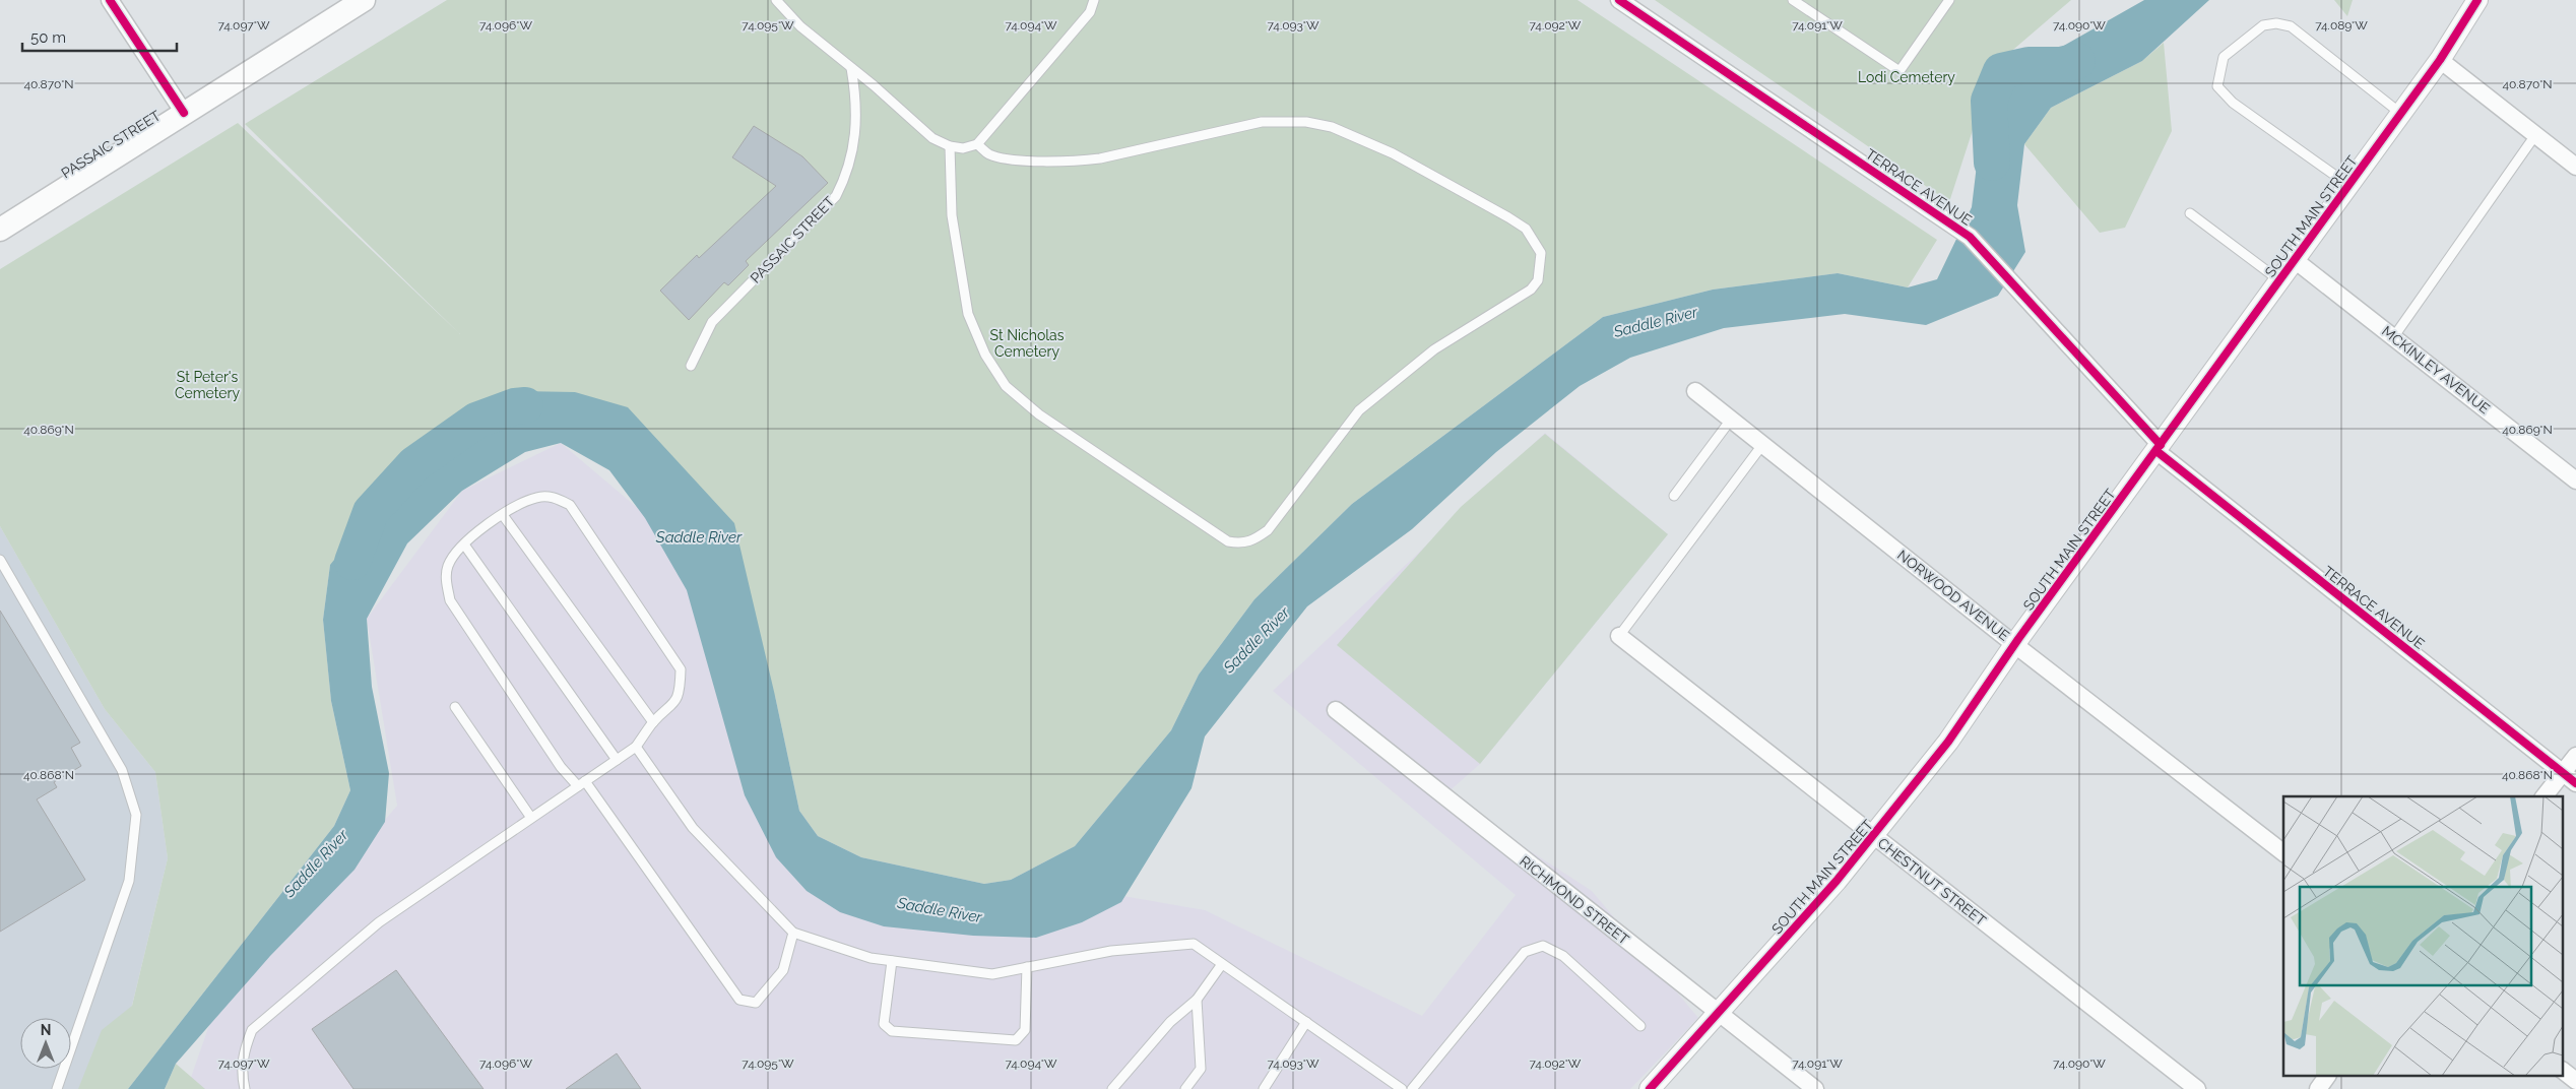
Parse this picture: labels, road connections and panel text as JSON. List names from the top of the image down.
{
  "streets": {
    "main road": ["PASSAIC STREET"],
    "street": [
      "TERRACE AVENUE",
      "SOUTH MAIN STREET",
      "MCKINLEY AVENUE",
      "NORWOOD AVENUE",
      "CHESTNUT STREET",
      "RICHMOND STREET"
    ]
  },
  "crossings": [
    ["TERRACE AVENUE", "SOUTH MAIN STREET"],
    ["SOUTH MAIN STREET", "MCKINLEY AVENUE"],
    ["SOUTH MAIN STREET", "NORWOOD AVENUE"],
    ["SOUTH MAIN STREET", "CHESTNUT STREET"],
    ["SOUTH MAIN STREET", "RICHMOND STREET"]
  ],
  "water": ["Saddle River"],
  "parks": ["Lodi Cemetery", "St Nicholas Cemetery", "St Peter's Cemetery"],
  "scale_bar": "50 m",
  "north": "top",
  "coordinates": [
    "74.097°W",
    "74.096°W",
    "74.095°W",
    "74.094°W",
    "74.093°W",
    "74.092°W",
    "74.091°W",
    "74.090°W",
    "74.089°W",
    "40.870°N",
    "40.869°N",
    "40.868°N"
  ]
}
